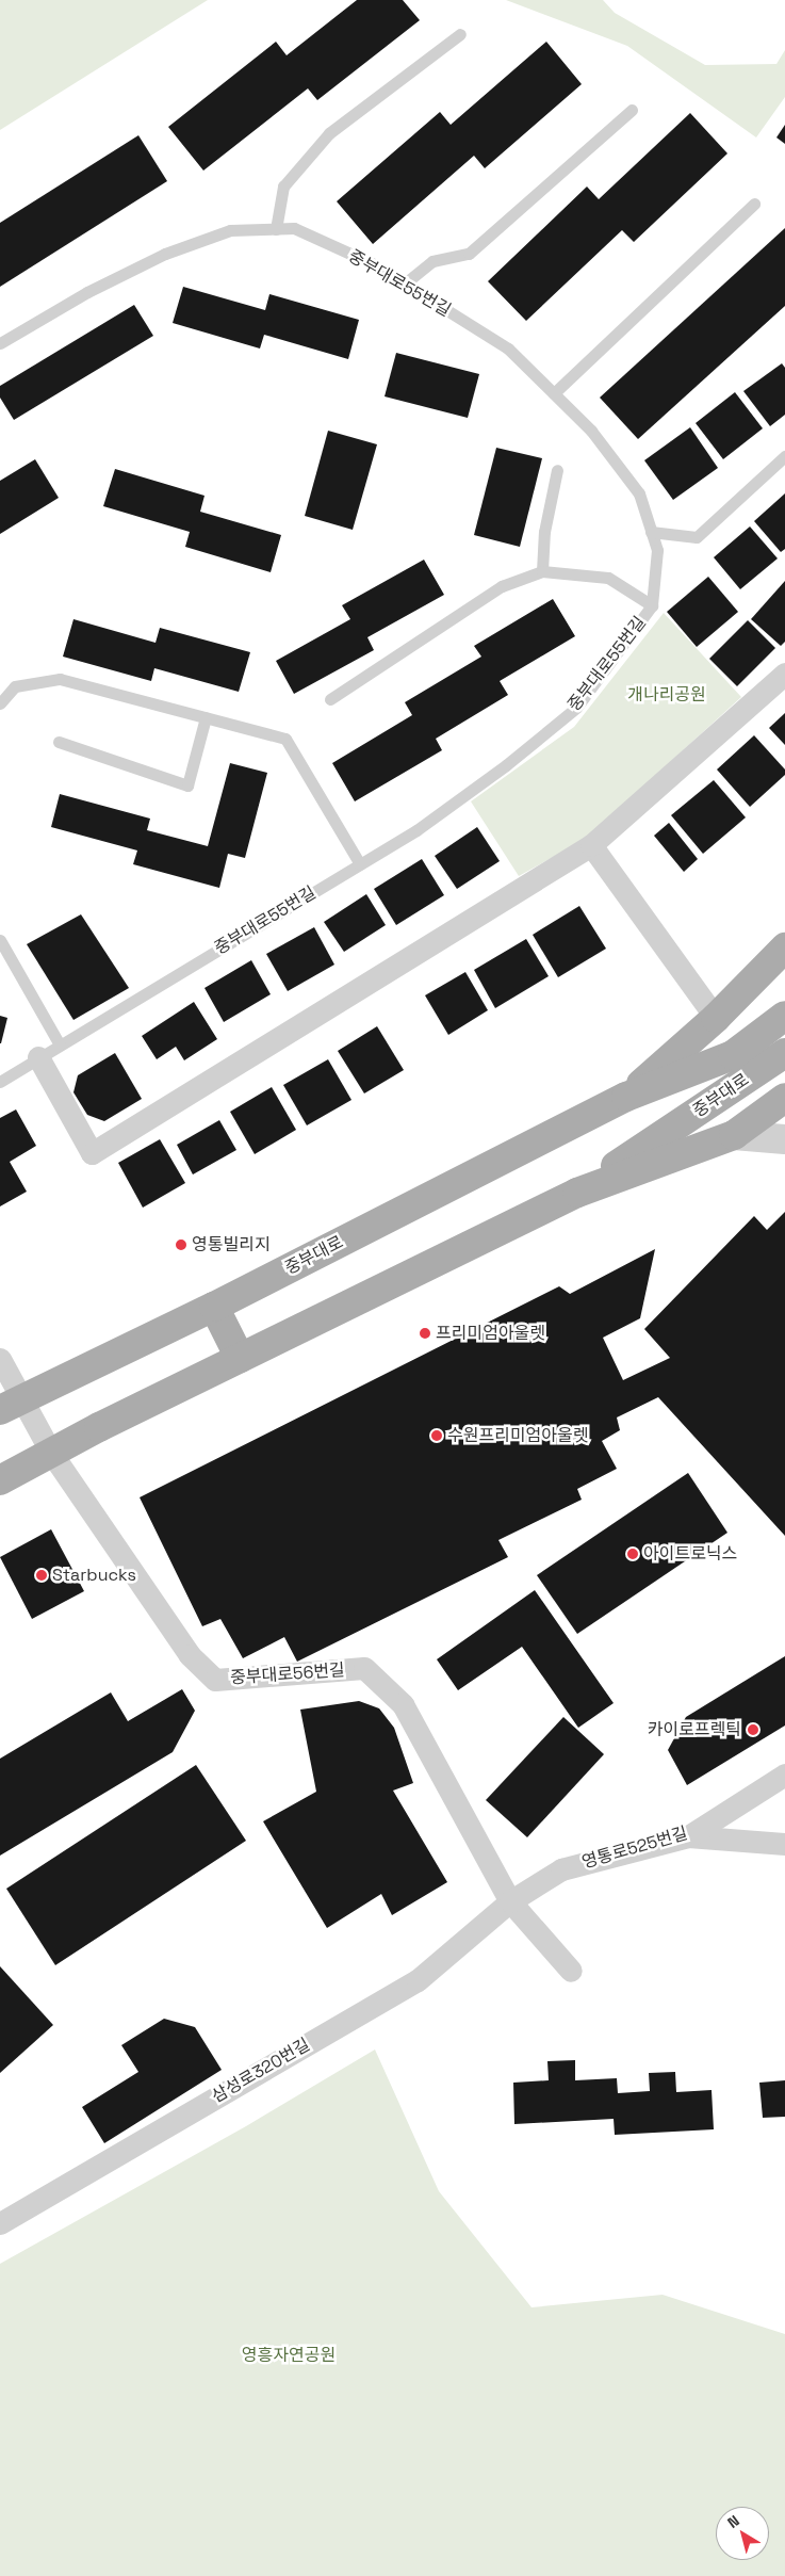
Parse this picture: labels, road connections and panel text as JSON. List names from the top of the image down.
{
  "streets": {
    "main road": ["중부대로"],
    "street": ["중부대로56번길", "영통로525번길", "삼성로320번길"],
    "lane": ["중부대로55번길"]
  },
  "crossings": [
    ["중부대로", "중부대로56번길"],
    ["중부대로56번길", "영통로525번길"],
    ["중부대로56번길", "삼성로320번길"],
    ["영통로525번길", "삼성로320번길"]
  ],
  "parks": ["개나리공원", "영흥자연공원"],
  "places": [
    "영통빌리지",
    "프리미엄아울렛",
    "수원프리미엄아울렛",
    "아이트로닉스",
    "Starbucks",
    "카이로프렉틱"
  ],
  "north": "top left"
}
